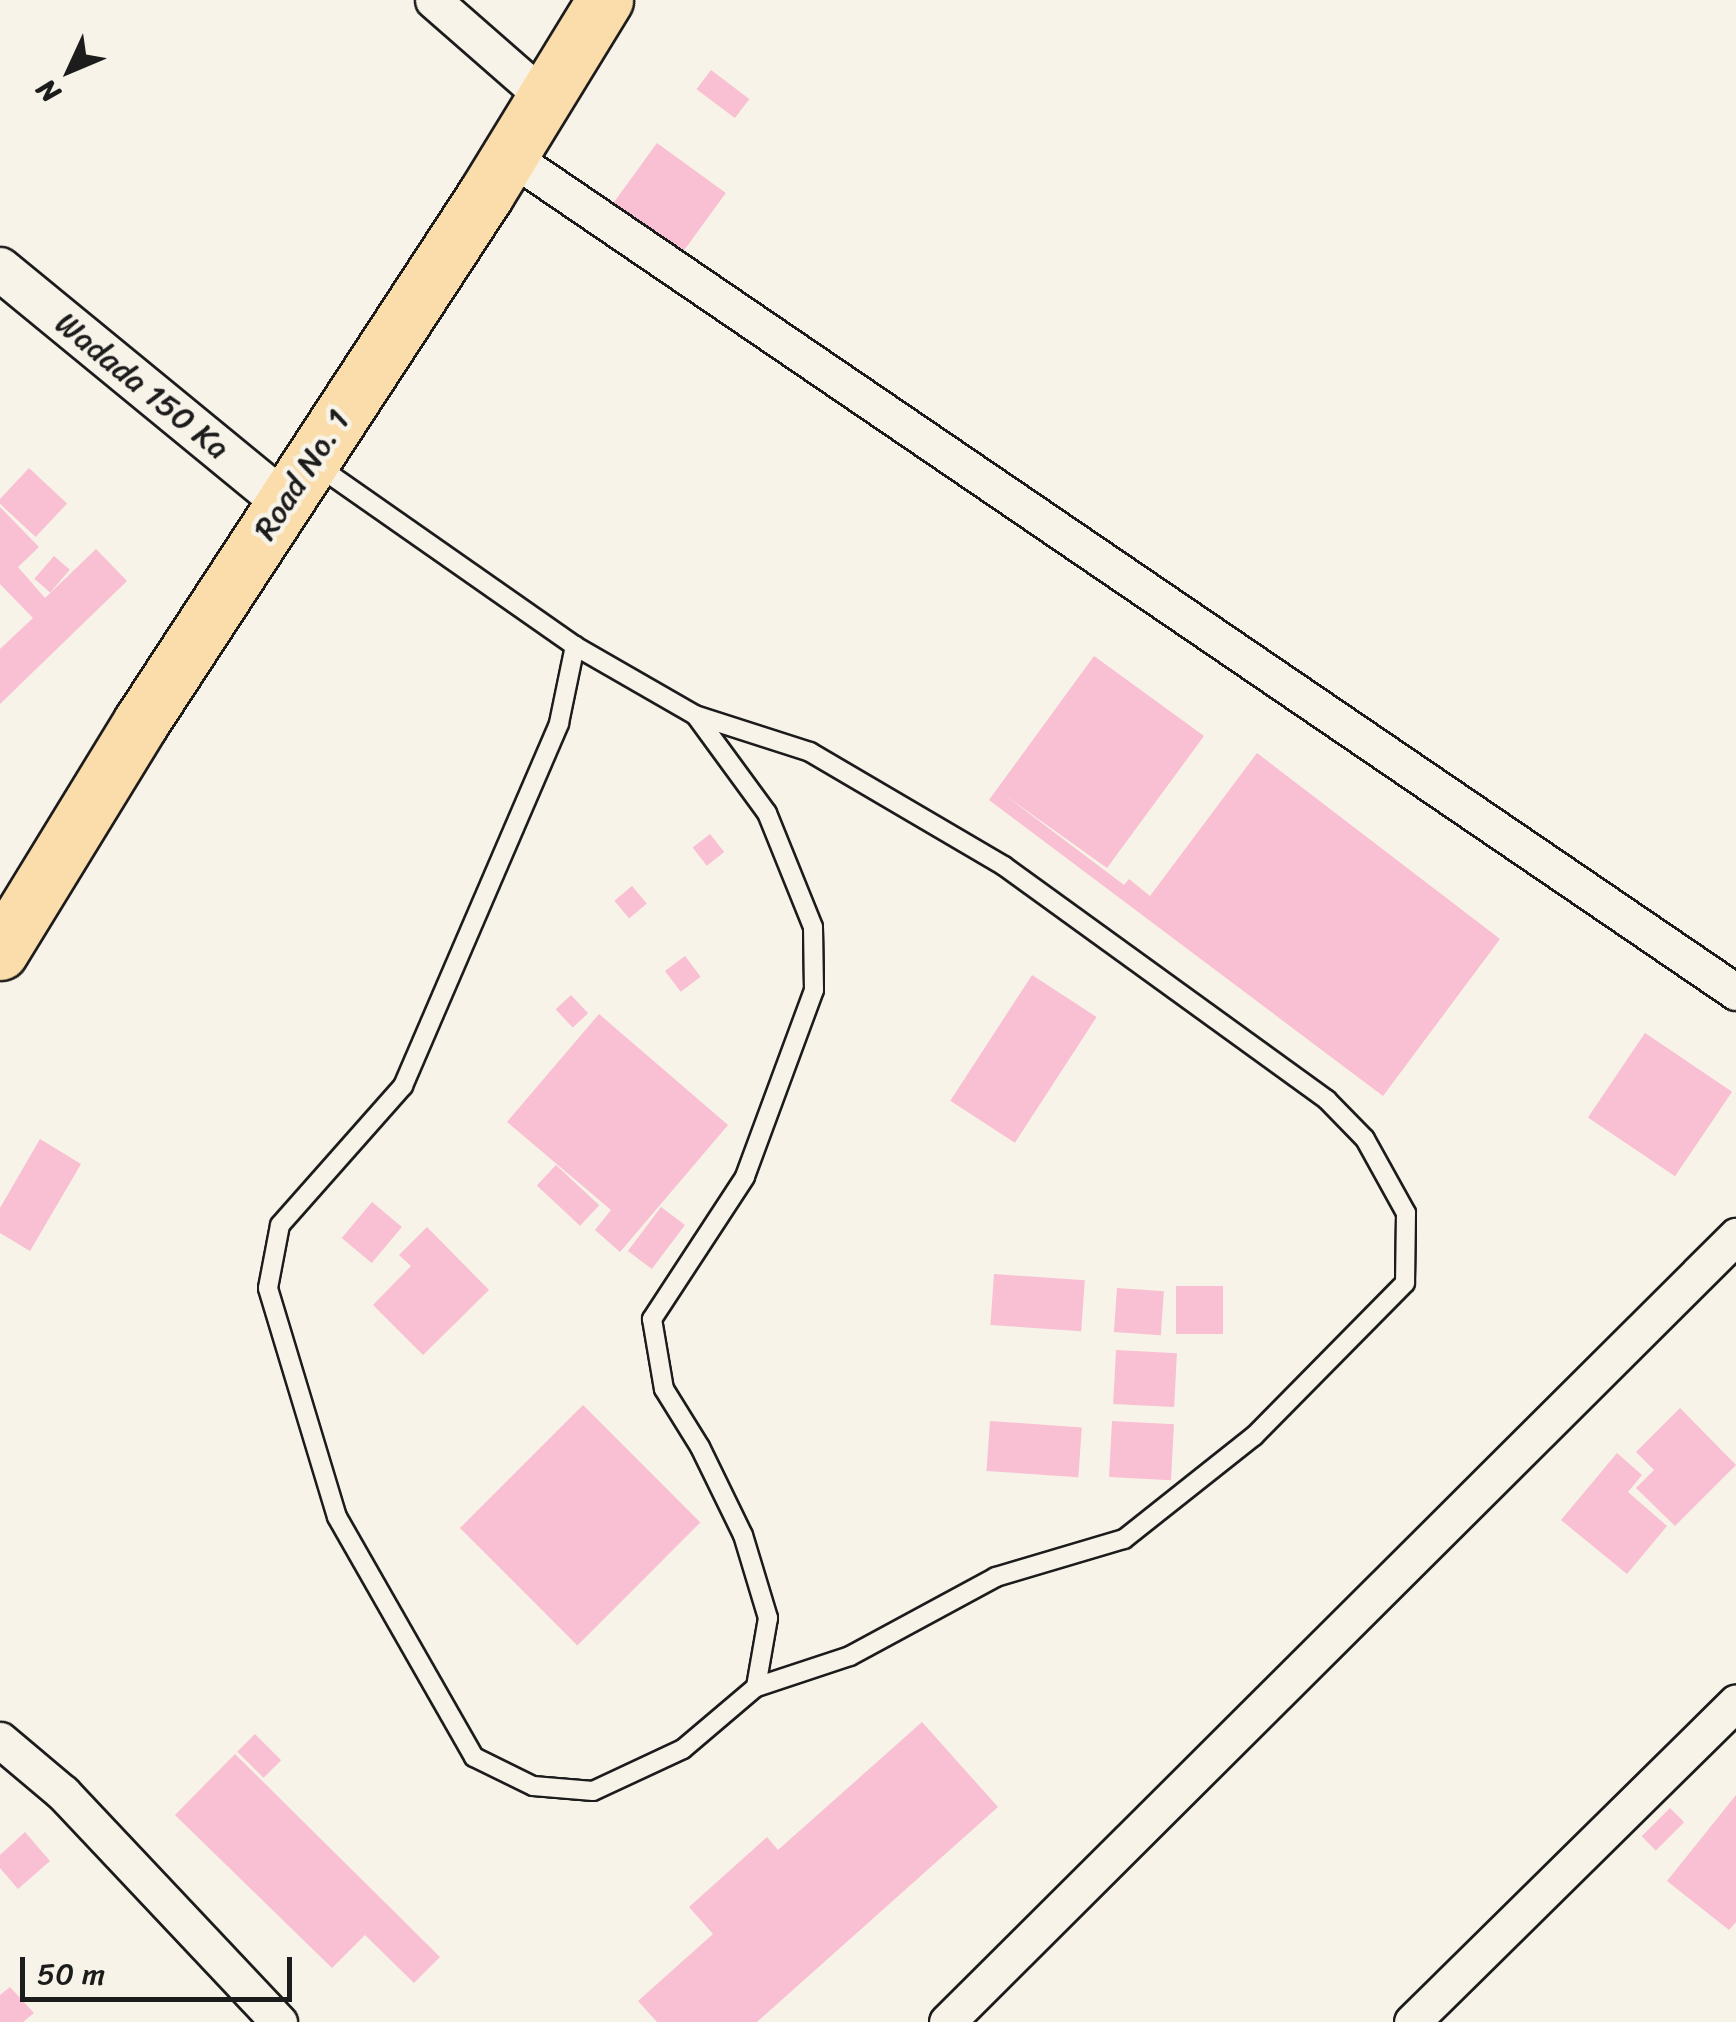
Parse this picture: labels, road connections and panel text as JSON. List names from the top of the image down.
{
  "streets": {
    "highway": ["Road No. 1"],
    "street": ["Wadada 150 Ka"]
  },
  "crossings": [
    ["Wadada 150 Ka", "Road No. 1"]
  ],
  "scale_bar": "50 m",
  "north": "bottom left"
}
